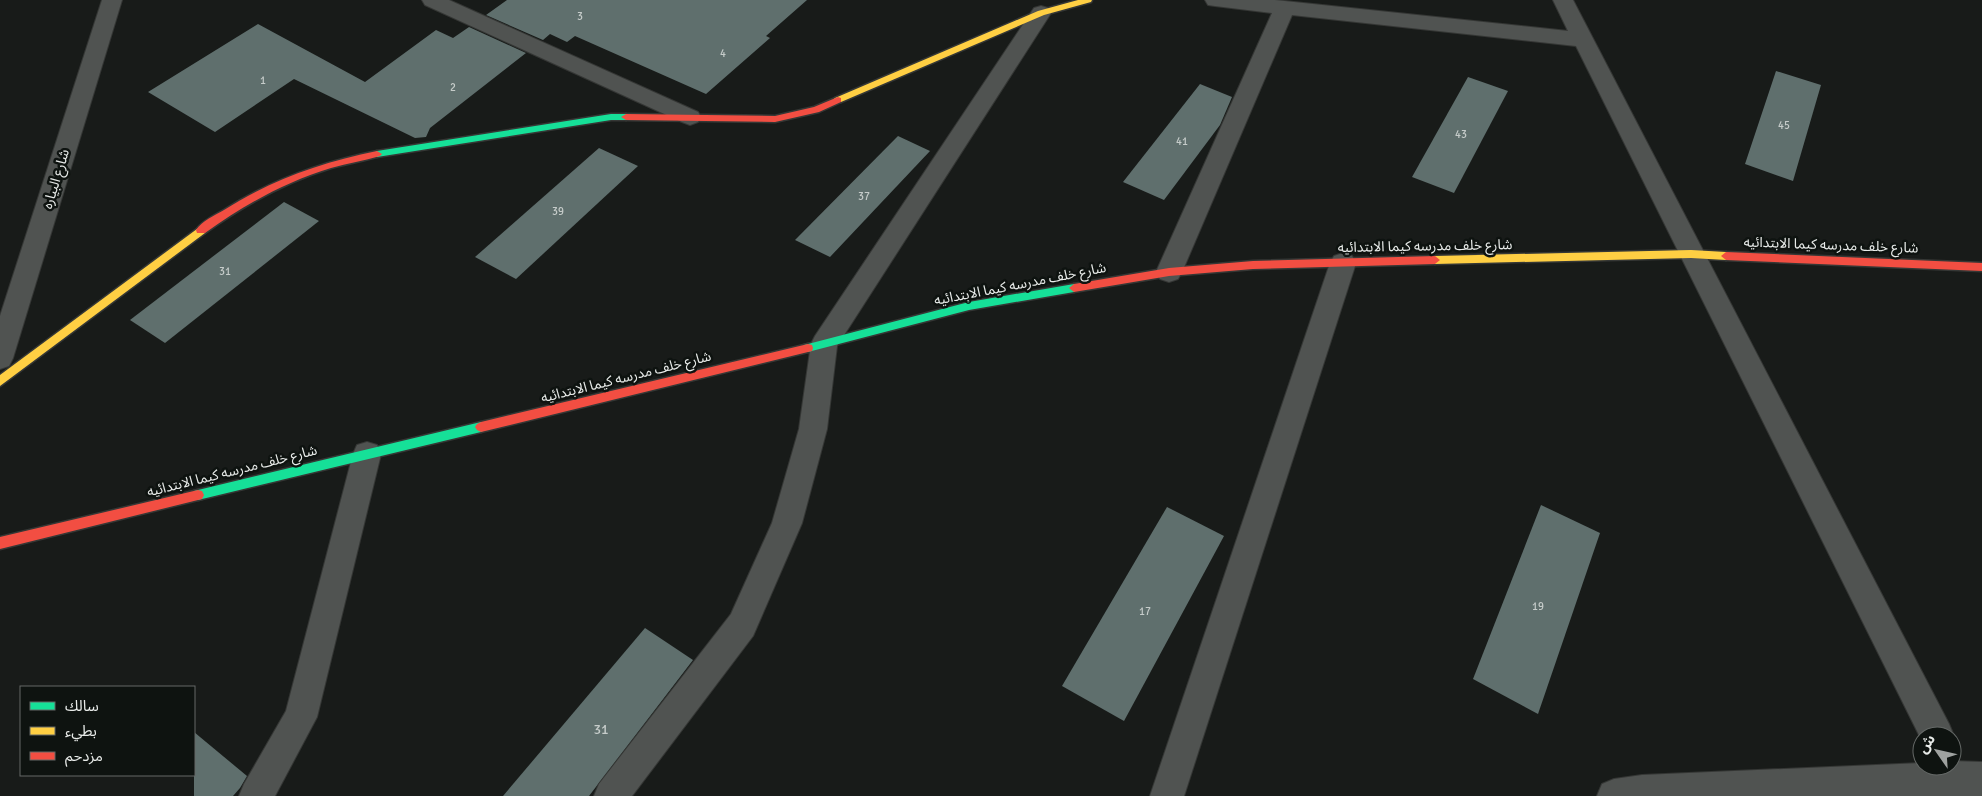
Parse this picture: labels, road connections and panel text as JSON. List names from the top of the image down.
{
  "streets": {
    "street": ["شارع البياره", "شارع خلف مدرسه كيما الابتدائيه"]
  },
  "house_numbers": [
    "3",
    "4",
    "1",
    "2",
    "45",
    "43",
    "41",
    "37",
    "39",
    "31",
    "19",
    "17",
    "31"
  ],
  "legend": ["سالك", "بطيء", "مزدحم"],
  "north": "top left"
}
